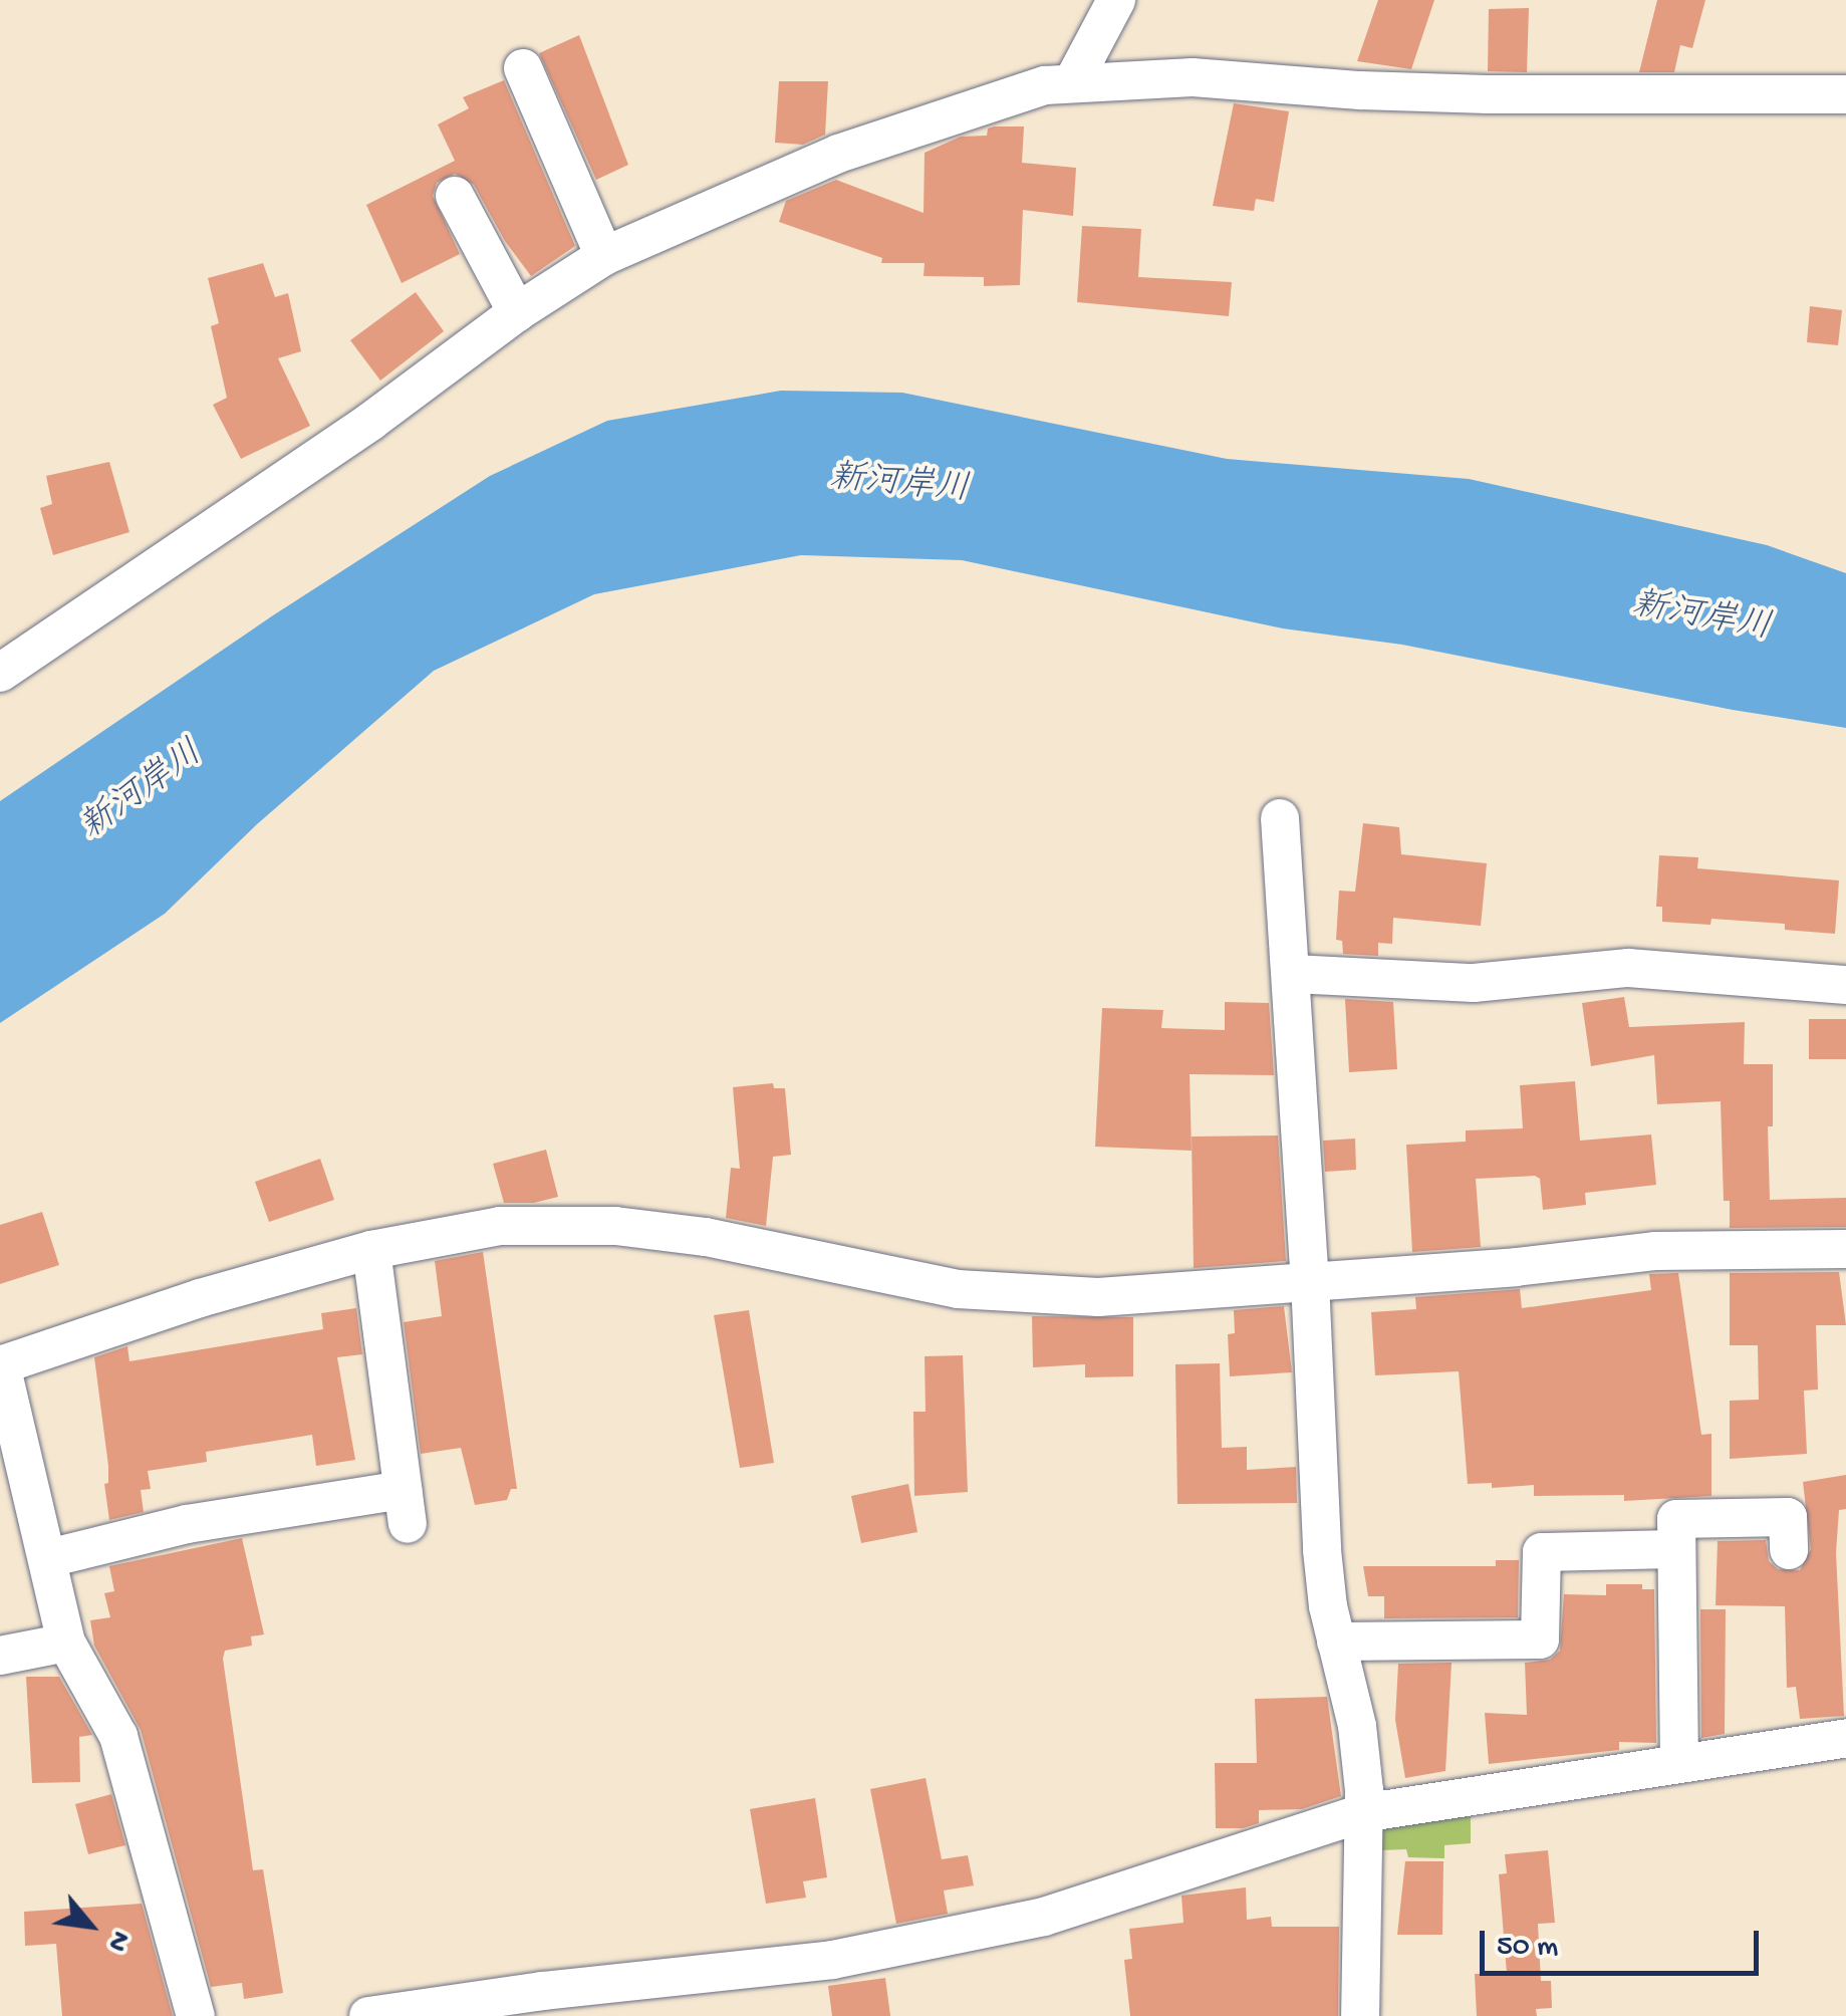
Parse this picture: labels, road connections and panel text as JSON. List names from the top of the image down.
{
  "water": ["新河岸川"],
  "scale_bar": "50 m",
  "north": "bottom right"
}
